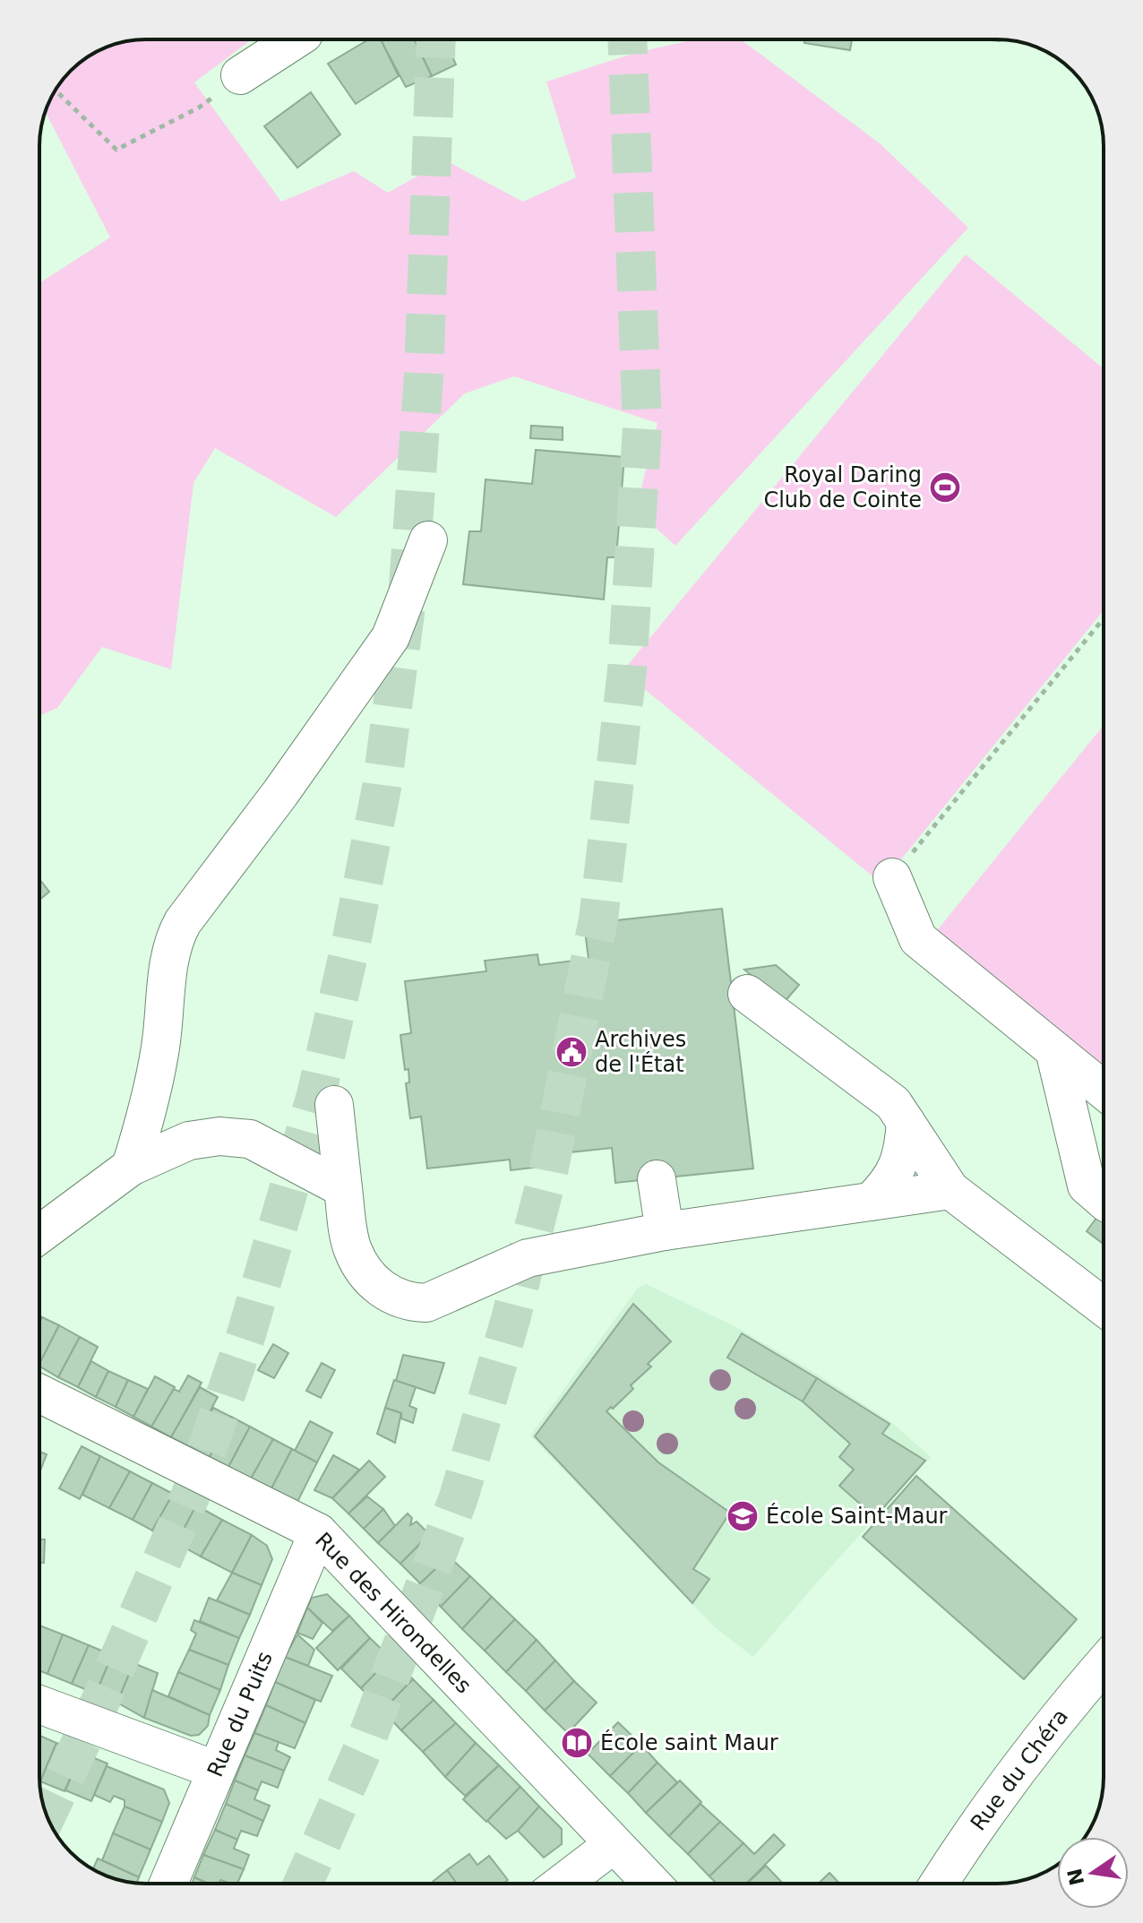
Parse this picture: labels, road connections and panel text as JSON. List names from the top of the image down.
{
  "streets": {
    "street": ["Rue des Hirondelles", "Rue du Puits", "Rue du Chéra"]
  },
  "crossings": [
    ["Rue des Hirondelles", "Rue du Puits"]
  ],
  "places": {
    "sports": ["Royal Daring Club de Cointe"],
    "public building": ["Archives de l'État"],
    "school or university": ["École Saint-Maur"],
    "library": ["École saint Maur"]
  },
  "north": "left"
}
